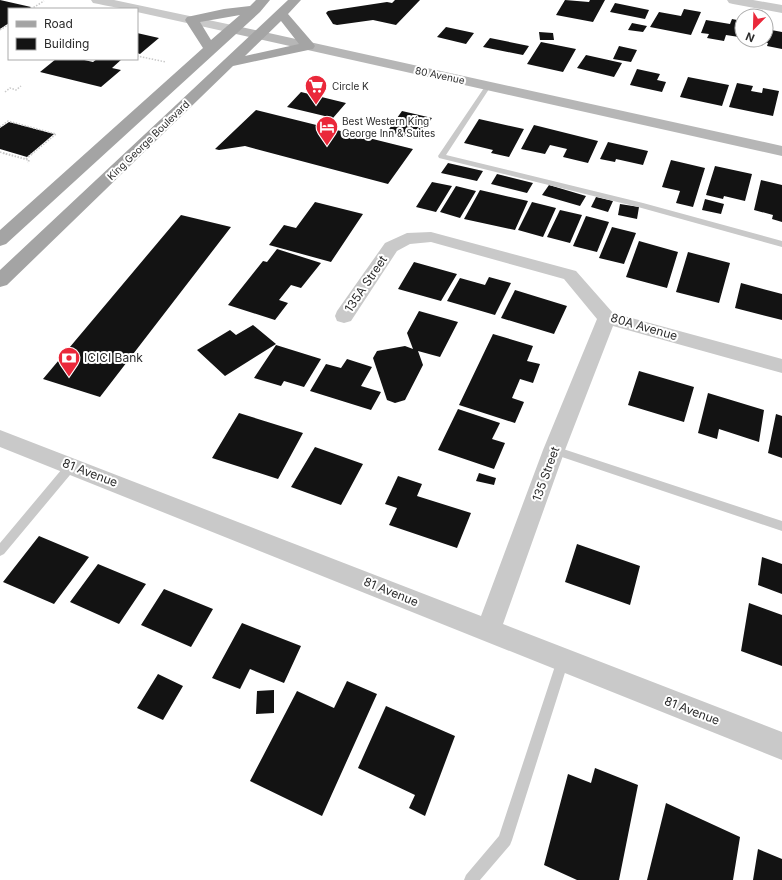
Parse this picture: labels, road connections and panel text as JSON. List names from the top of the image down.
{
  "streets": {
    "main road": ["80 Avenue", "King George Boulevard"],
    "street": [
      "135A Street",
      "80A Avenue",
      "81 Avenue",
      "135 Street"
    ]
  },
  "crossings": [
    ["80 Avenue", "King George Boulevard"],
    ["135A Street", "80A Avenue"],
    ["80A Avenue", "135 Street"],
    ["81 Avenue", "135 Street"]
  ],
  "places": {
    "supermarket": ["Circle K"],
    "hotel": ["Best Western King George Inn & Suites"],
    "bank": ["ICICI Bank"]
  },
  "legend": ["Road", "Building"],
  "north": "bottom left"
}
